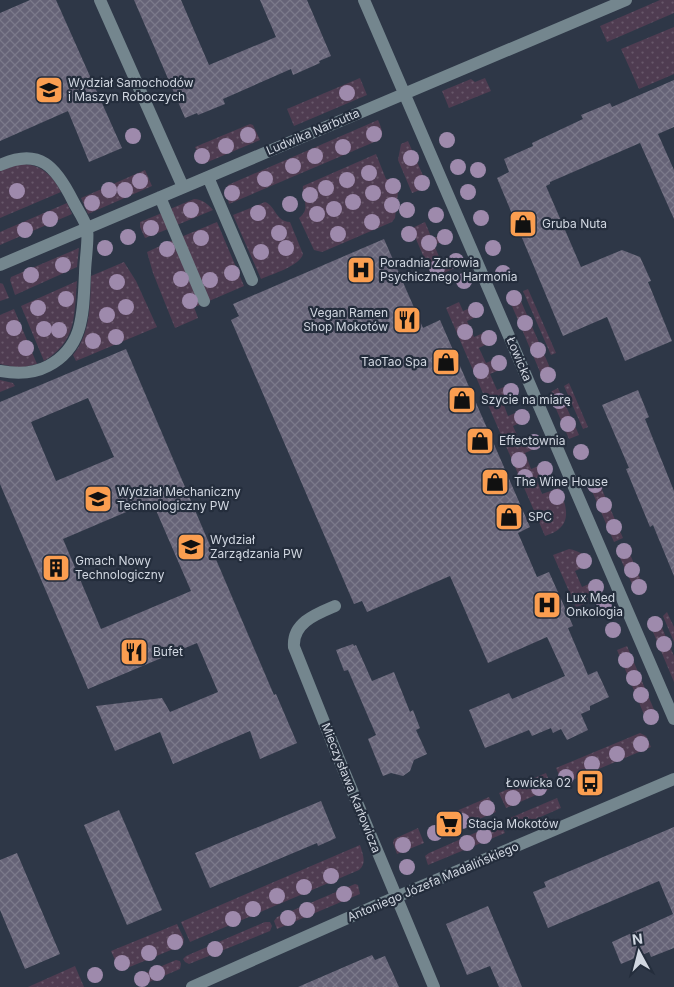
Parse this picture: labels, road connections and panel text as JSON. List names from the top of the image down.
{
  "streets": {
    "street": [
      "Ludwika Narbutta",
      "Łowicka",
      "Mieczysława Karłowicza",
      "Antoniego Józefa Madalińskiego"
    ]
  },
  "crossings": [
    ["Ludwika Narbutta", "Łowicka"],
    ["Mieczysława Karłowicza", "Antoniego Józefa Madalińskiego"]
  ],
  "places": {
    "school or university": ["Wydział Samochodów i Maszyn Roboczych", "Wydział Mechaniczny Technologiczny PW", "Wydział Zarządzania PW"],
    "shop": [
      "Gruba Nuta",
      "TaoTao Spa",
      "Szycie na miarę",
      "Effectownia",
      "The Wine House",
      "SPC"
    ],
    "hospital": ["Poradnia Zdrowia Psychicznego Harmonia", "Lux Med Onkologia"],
    "restaurant": ["Vegan Ramen Shop Mokotów", "Bufet"],
    "building": ["Gmach Nowy Technologiczny"],
    "bus stop": ["Łowicka 02"],
    "supermarket": ["Stacja Mokotów"]
  },
  "north": "top"
}
